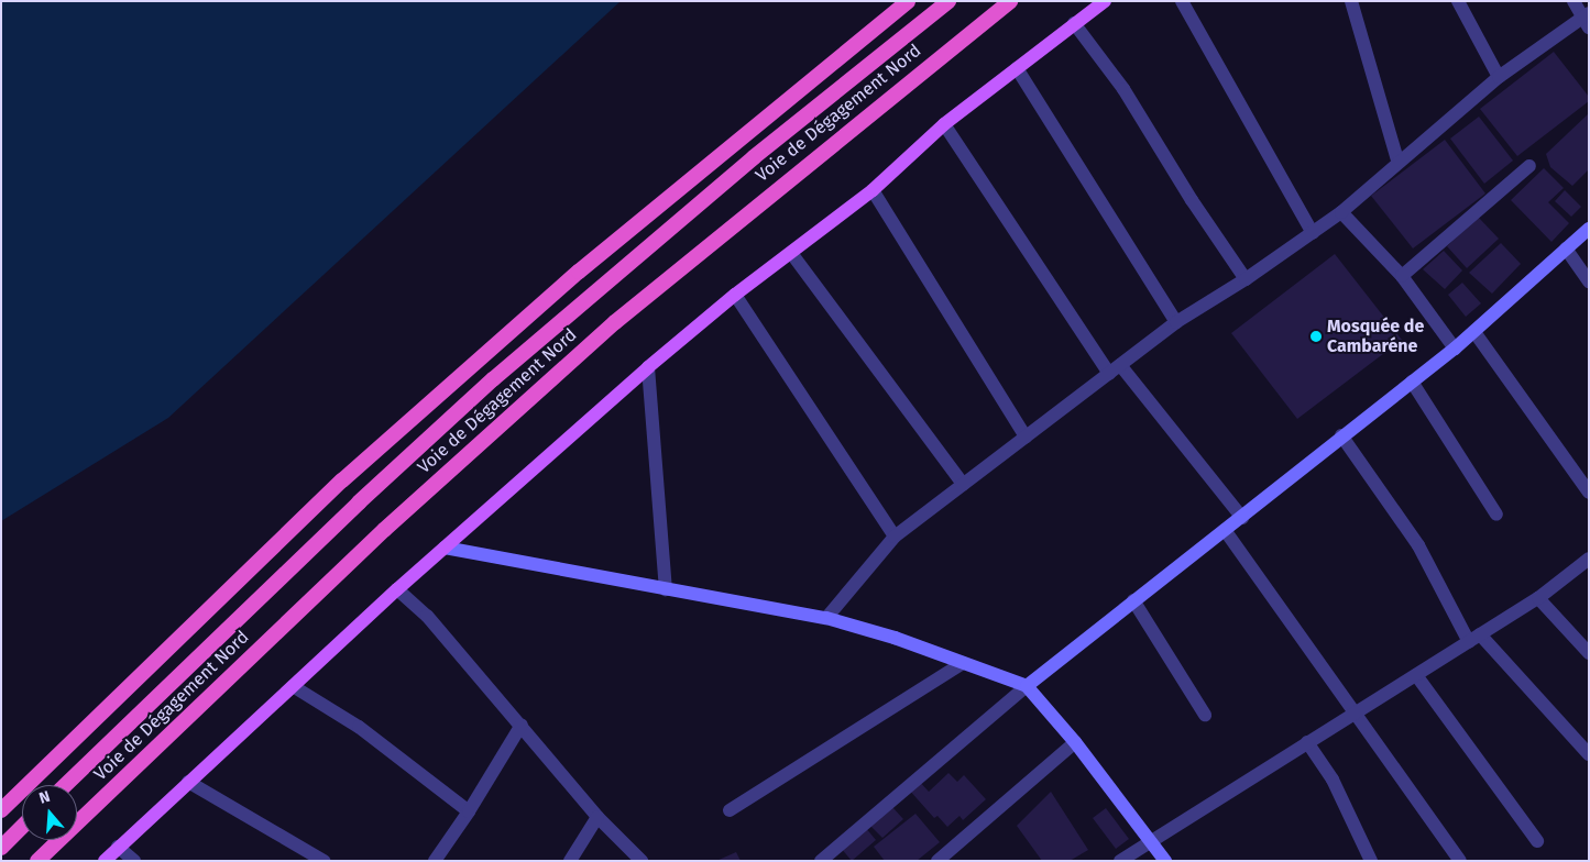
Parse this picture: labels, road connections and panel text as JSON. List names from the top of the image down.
{
  "streets": {
    "highway": ["Voie de Dégagement Nord"]
  },
  "places": ["Mosquée de Cambaréne"],
  "north": "top"
}
